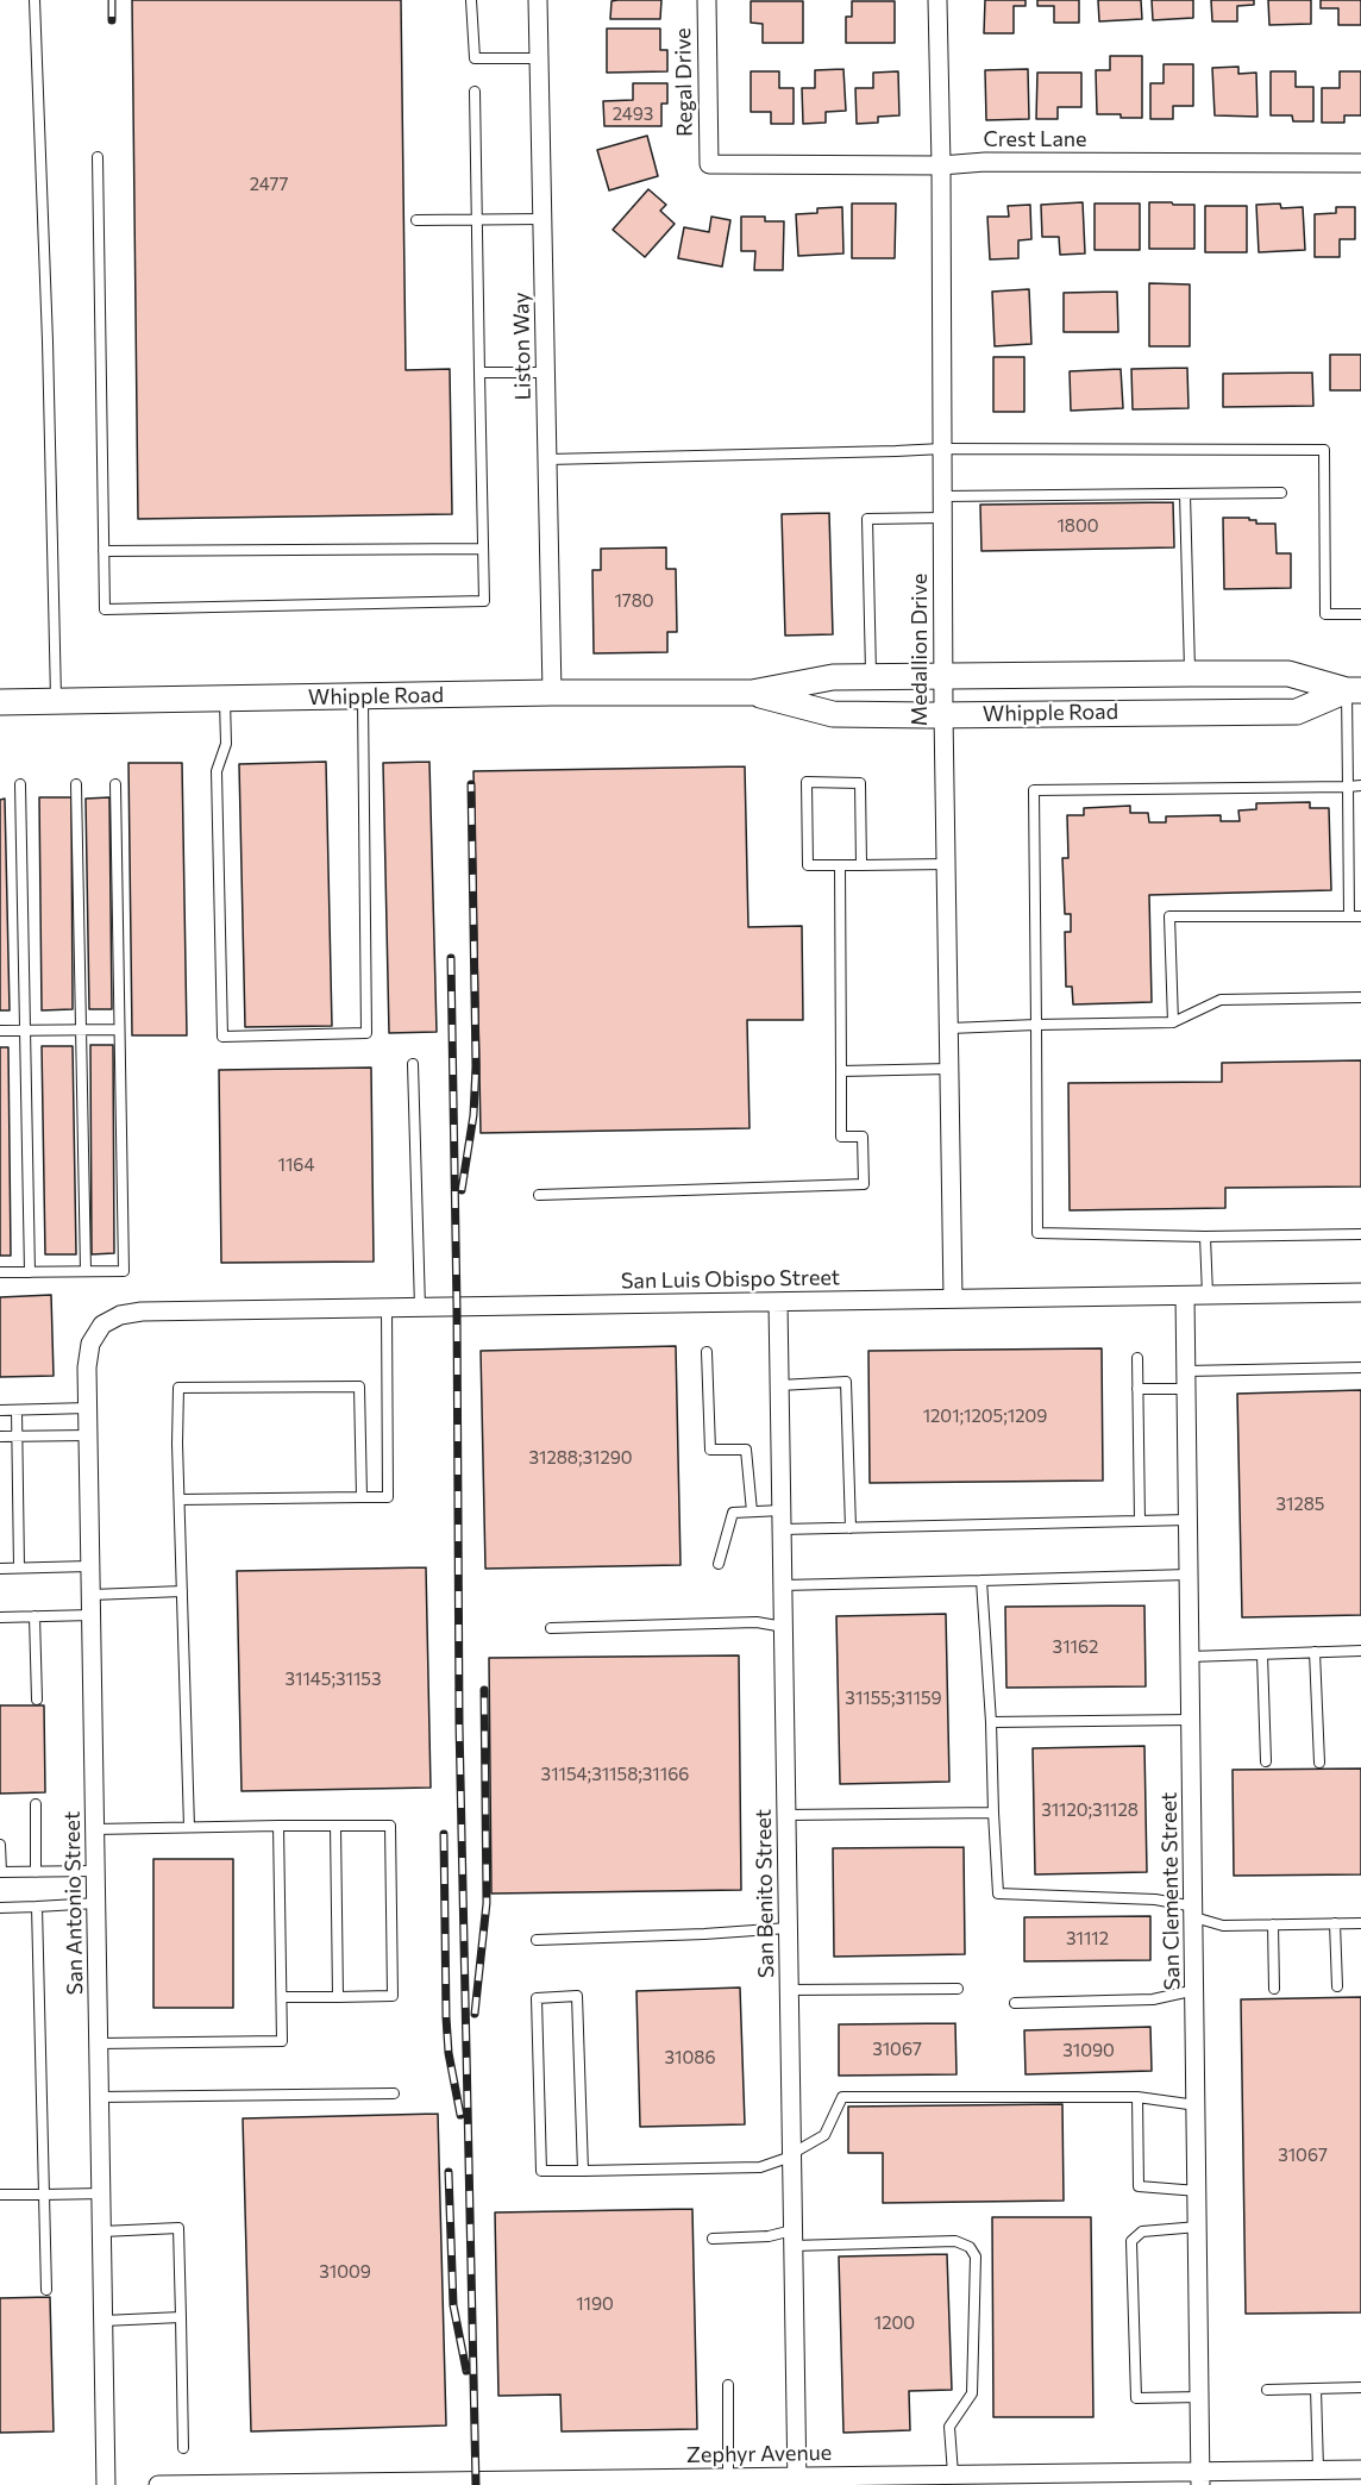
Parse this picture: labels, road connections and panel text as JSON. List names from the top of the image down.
{
  "streets": {
    "main road": ["Whipple Road"],
    "street": [
      "Regal Drive",
      "Crest Lane",
      "Liston Way",
      "Medallion Drive",
      "San Luis Obispo Street",
      "San Clemente Street",
      "San Benito Street",
      "San Antonio Street",
      "Zephyr Avenue"
    ]
  },
  "crossings": [
    ["Regal Drive", "Crest Lane"],
    ["Crest Lane", "Medallion Drive"],
    ["Liston Way", "Whipple Road"],
    ["Medallion Drive", "Whipple Road"],
    ["Medallion Drive", "San Luis Obispo Street"],
    ["San Luis Obispo Street", "San Clemente Street"],
    ["San Luis Obispo Street", "San Benito Street"],
    ["San Luis Obispo Street", "San Antonio Street"],
    ["San Clemente Street", "Zephyr Avenue"],
    ["San Benito Street", "Zephyr Avenue"]
  ],
  "house_numbers": [
    "2493",
    "2477",
    "1800",
    "1780",
    "1164",
    "1201;1205;1209",
    "31288;31290",
    "31285",
    "31162",
    "31145;31153",
    "31155;31159",
    "31154;31158;31166",
    "31120;31128",
    "31112",
    "31067",
    "31090",
    "31086",
    "31067",
    "31009",
    "1190",
    "1200"
  ]
}
